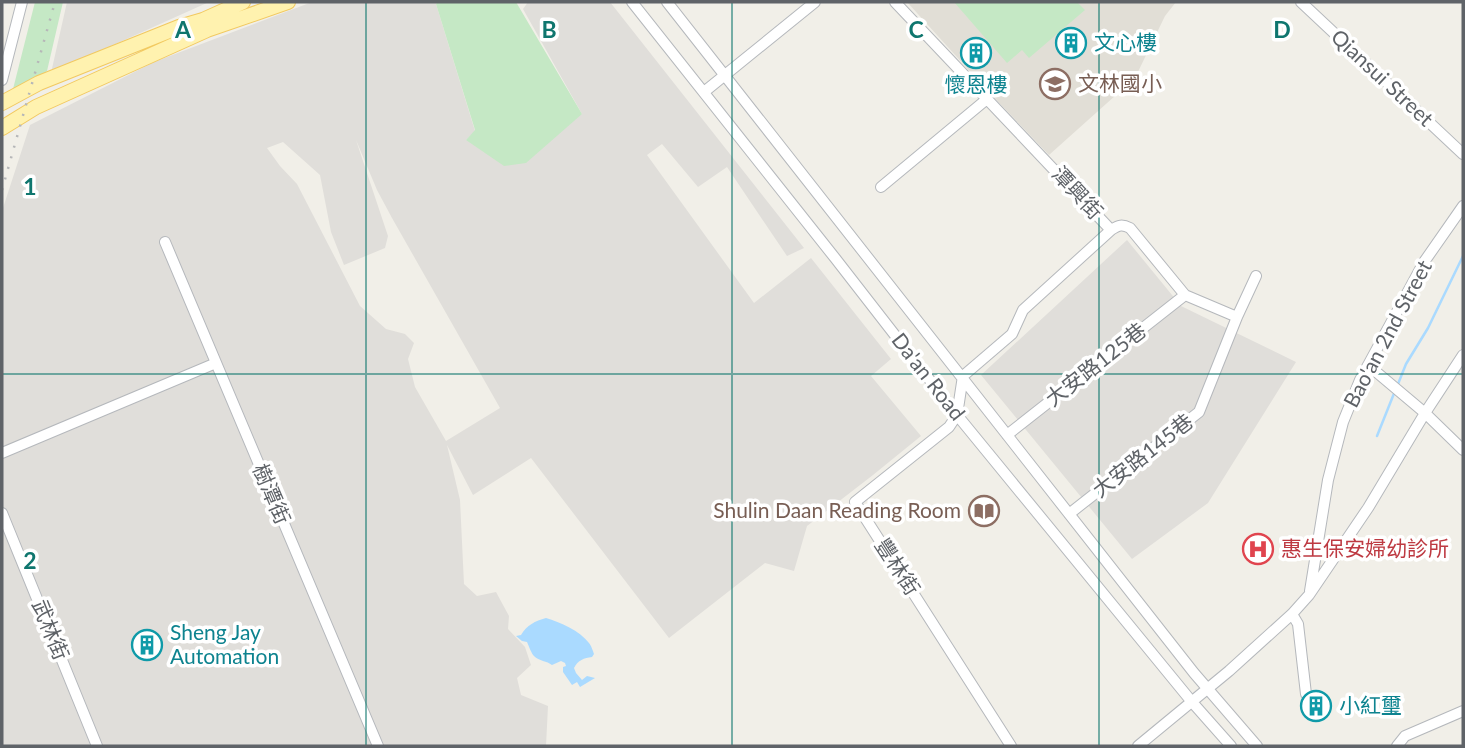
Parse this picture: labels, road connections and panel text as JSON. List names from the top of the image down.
{
  "streets": {
    "street": [
      "Qiansui Street",
      "潭興街",
      "Bao'an 2nd Street",
      "大安路125巷",
      "Da'an Road",
      "大安路145巷",
      "樹潭街",
      "豐林街",
      "武林街"
    ]
  },
  "crossings": [
    ["潭興街", "大安路125巷"],
    ["潭興街", "大安路145巷"],
    ["大安路125巷", "Da'an Road"],
    ["Da'an Road", "大安路145巷"],
    ["Da'an Road", "豐林街"]
  ],
  "places": {
    "building": [
      "文心樓",
      "懷恩樓",
      "Sheng Jay Automation",
      "小紅璽"
    ],
    "school or university": ["文林國小"],
    "library": ["Shulin Daan Reading Room"],
    "hospital": ["惠生保安婦幼診所"]
  },
  "grid": {
    "columns": [
      "A",
      "B",
      "C",
      "D"
    ],
    "rows": ["1", "2"]
  }
}
